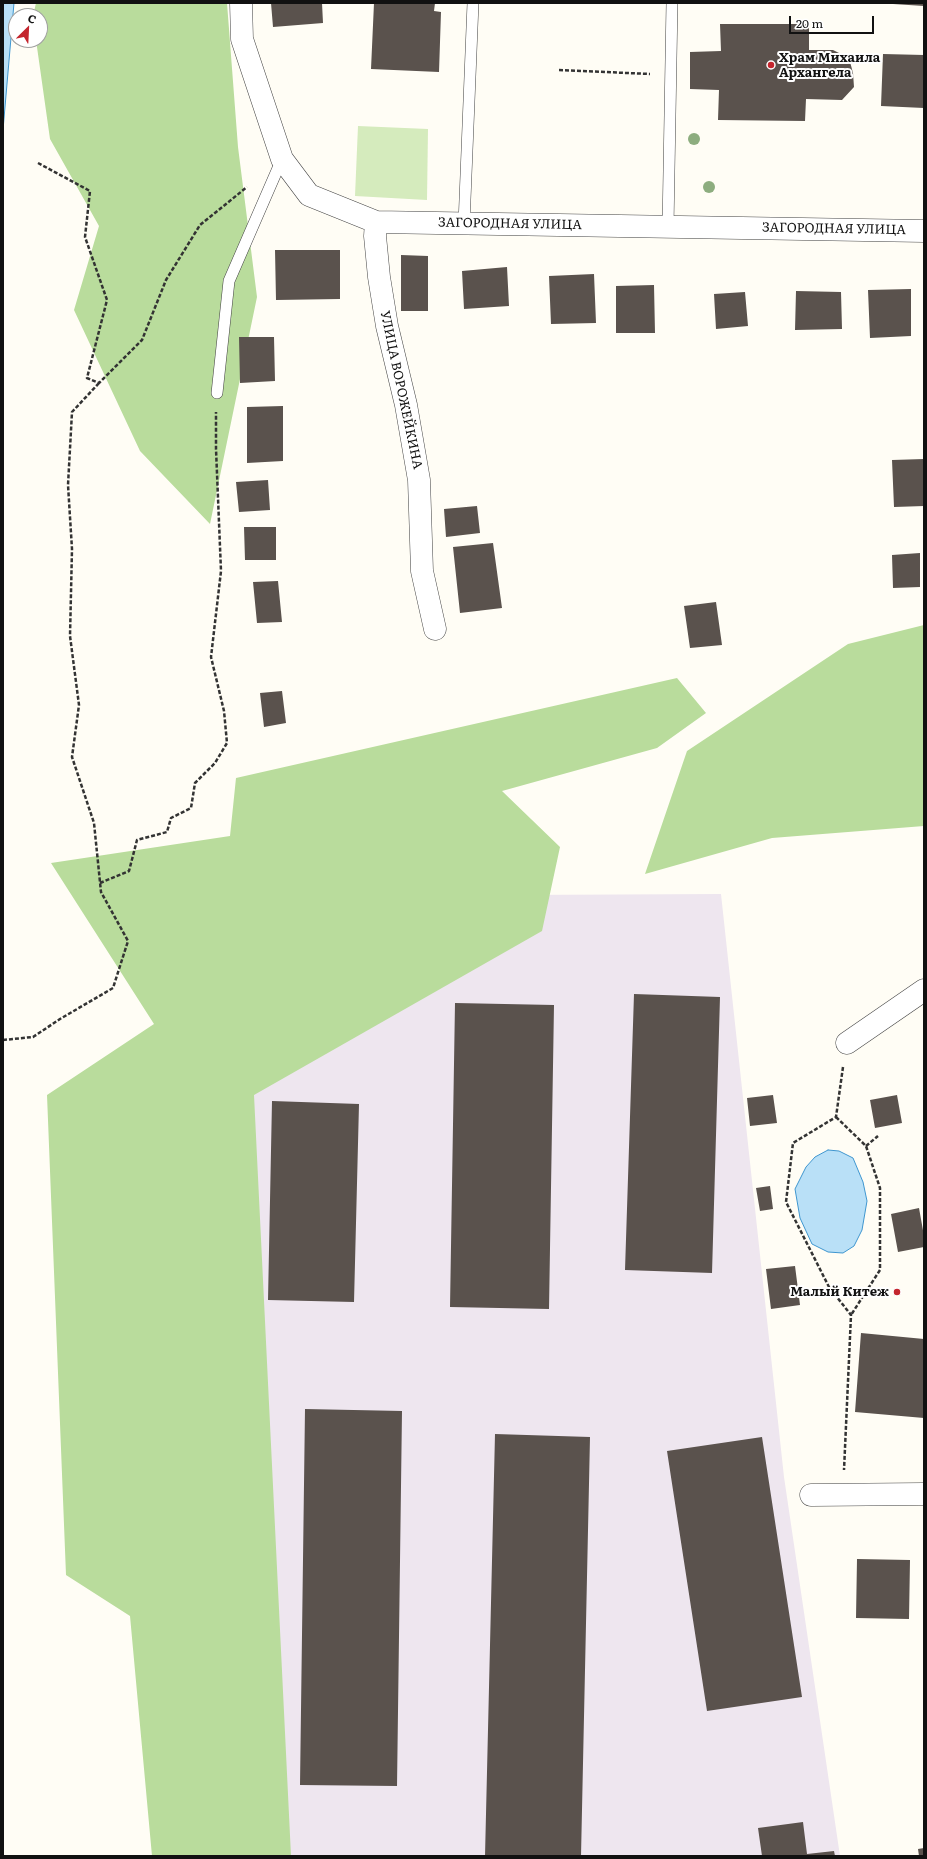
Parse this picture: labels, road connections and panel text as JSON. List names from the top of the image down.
{
  "streets": {
    "street": ["ЗАГОРОДНАЯ УЛИЦА", "УЛИЦА ВОРОЖЕЙКИНА"]
  },
  "crossings": [
    ["ЗАГОРОДНАЯ УЛИЦА", "УЛИЦА ВОРОЖЕЙКИНА"]
  ],
  "places": ["Храм Михаила Архангела", "Малый Китеж"],
  "scale_bar": "20 m",
  "north": "top right"
}
